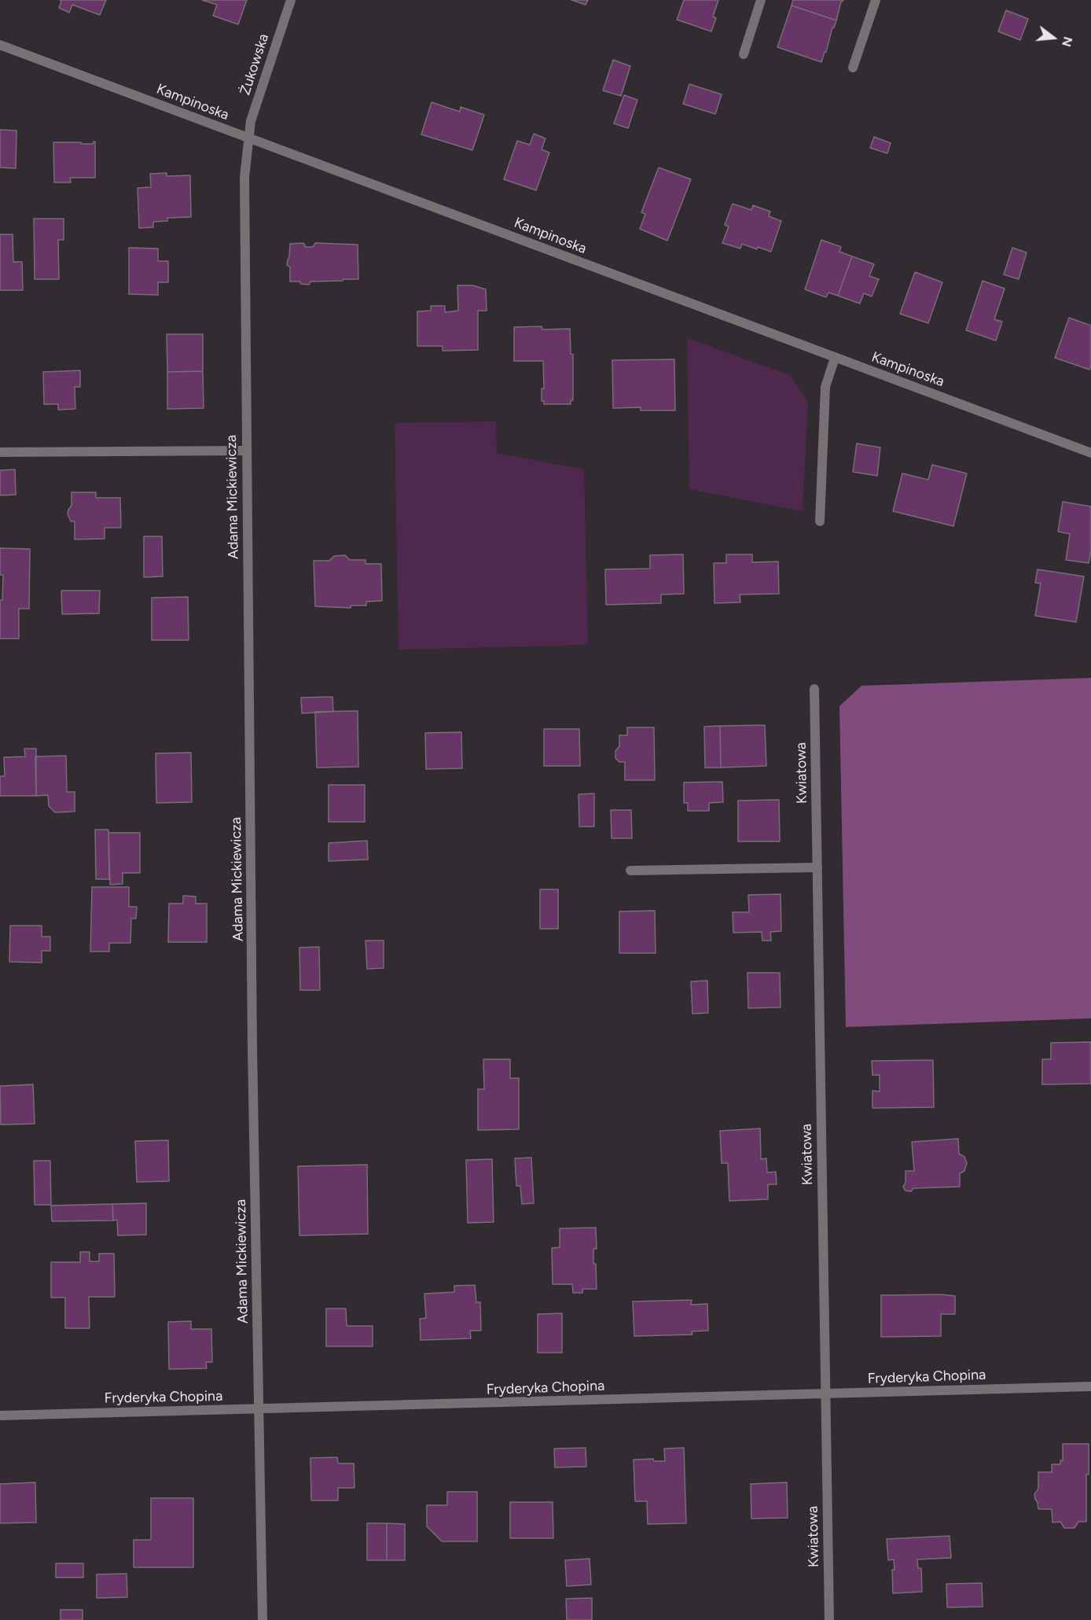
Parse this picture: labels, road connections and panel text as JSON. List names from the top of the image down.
{
  "streets": {
    "street": [
      "Żukowska",
      "Kampinoska",
      "Adama Mickiewicza",
      "Kwiatowa",
      "Fryderyka Chopina"
    ]
  },
  "crossings": [
    ["Żukowska", "Kampinoska"],
    ["Żukowska", "Adama Mickiewicza"],
    ["Kampinoska", "Adama Mickiewicza"],
    ["Adama Mickiewicza", "Fryderyka Chopina"],
    ["Kwiatowa", "Fryderyka Chopina"]
  ],
  "north": "right"
}
